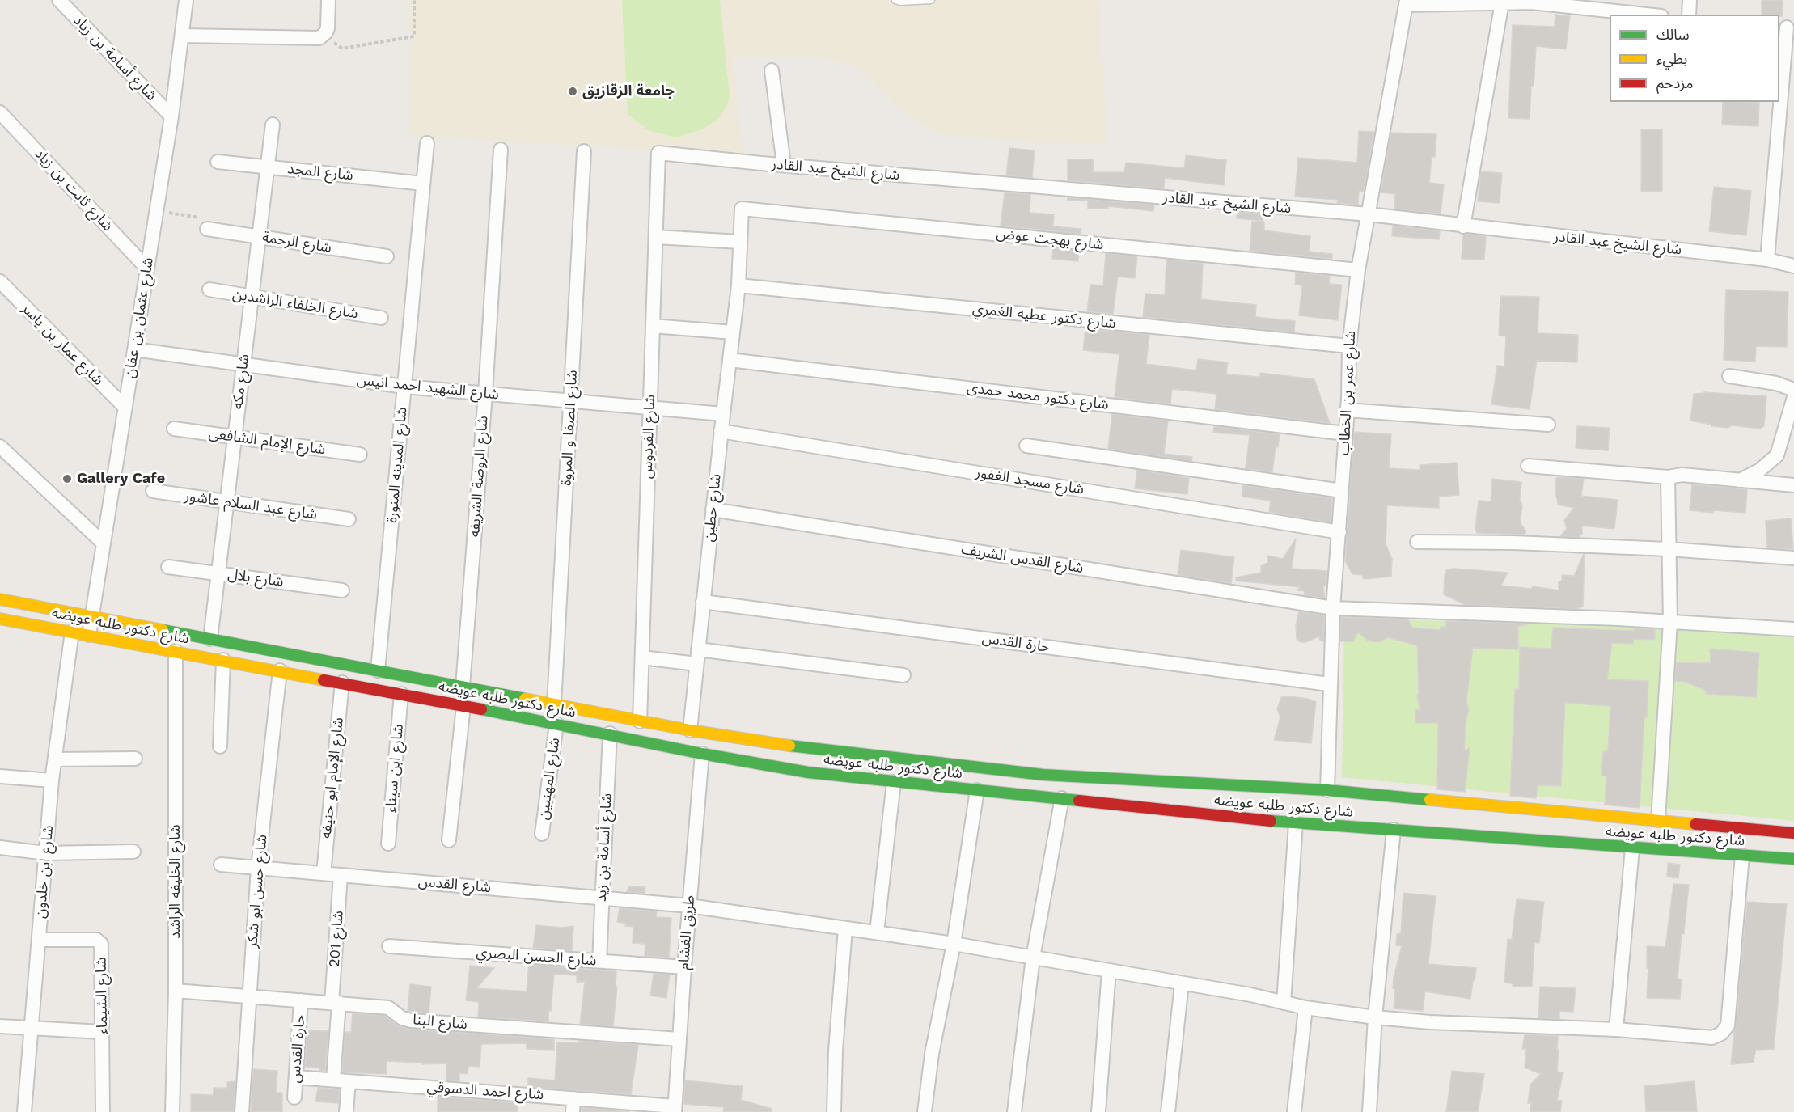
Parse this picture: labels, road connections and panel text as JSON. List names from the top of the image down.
{
  "streets": {
    "street": [
      "شارع أسامة بن زياد",
      "شارع الشيخ عبد القادر",
      "شارع المجد",
      "شارع ثابت بن زياد",
      "شارع بهجت عوض",
      "شارع الرحمة",
      "شارع الخلفاء الراشدين",
      "شارع دكتور عطيه الغمري",
      "شارع عثمان بن عفان",
      "شارع عمار بن ياسر",
      "شارع مكه",
      "شارع الشهيد احمد انيس",
      "شارع عمر بن الخطاب",
      "شارع دكتور محمد حمدى",
      "شارع الصفا و المروة",
      "شارع الفردوس",
      "شارع الإمام الشافعى",
      "شارع المدينه المنورة",
      "شارع الروضة الشريفه",
      "شارع مسجد الغفور",
      "شارع عبد السلام عاشور",
      "شارع حطين",
      "شارع القدس الشريف",
      "شارع بلال",
      "شارع دكتور طلبه عويضه",
      "حارة القدس",
      "شارع ابن سيناء",
      "شارع الإمام ابو حنيفه",
      "شارع المهنيين",
      "شارع أسامة بن زيد",
      "شارع ابن خلدون",
      "شارع الخليفه الراشد",
      "شارع القدس",
      "شارع حسن ابو شكر",
      "طريق الغشام",
      "شارع 201",
      "شارع الحسن البصري",
      "شارع الشيماء",
      "شارع البنا",
      "شارع احمد الدسوقي"
    ]
  },
  "crossings": [
    ["شارع أسامة بن زياد", "شارع عثمان بن عفان"],
    ["شارع الشيخ عبد القادر", "شارع عمر بن الخطاب"],
    ["شارع الشيخ عبد القادر", "شارع الفردوس"],
    ["شارع المجد", "شارع مكه"],
    ["شارع المجد", "شارع المدينه المنورة"],
    ["شارع ثابت بن زياد", "شارع عثمان بن عفان"],
    ["شارع بهجت عوض", "شارع عمر بن الخطاب"],
    ["شارع بهجت عوض", "شارع حطين"],
    ["شارع الرحمة", "شارع مكه"],
    ["شارع الخلفاء الراشدين", "شارع مكه"],
    ["شارع دكتور عطيه الغمري", "شارع عمر بن الخطاب"],
    ["شارع دكتور عطيه الغمري", "شارع حطين"],
    ["شارع عثمان بن عفان", "شارع عمار بن ياسر"],
    ["شارع عثمان بن عفان", "شارع الشهيد احمد انيس"],
    ["شارع عثمان بن عفان", "شارع دكتور طلبه عويضه"],
    ["شارع مكه", "شارع الشهيد احمد انيس"],
    ["شارع مكه", "شارع الإمام الشافعى"],
    ["شارع مكه", "شارع عبد السلام عاشور"],
    ["شارع مكه", "شارع بلال"],
    ["شارع مكه", "شارع دكتور طلبه عويضه"],
    ["شارع الشهيد احمد انيس", "شارع الصفا و المروة"],
    ["شارع الشهيد احمد انيس", "شارع الفردوس"],
    ["شارع الشهيد احمد انيس", "شارع المدينه المنورة"],
    ["شارع الشهيد احمد انيس", "شارع الروضة الشريفه"],
    ["شارع الشهيد احمد انيس", "شارع حطين"],
    ["شارع عمر بن الخطاب", "شارع دكتور محمد حمدى"],
    ["شارع عمر بن الخطاب", "شارع مسجد الغفور"],
    ["شارع عمر بن الخطاب", "شارع القدس الشريف"],
    ["شارع عمر بن الخطاب", "شارع دكتور طلبه عويضه"],
    ["شارع عمر بن الخطاب", "حارة القدس"],
    ["شارع دكتور محمد حمدى", "شارع حطين"],
    ["شارع الصفا و المروة", "شارع دكتور طلبه عويضه"],
    ["شارع الفردوس", "شارع دكتور طلبه عويضه"],
    ["شارع المدينه المنورة", "شارع دكتور طلبه عويضه"],
    ["شارع الروضة الشريفه", "شارع دكتور طلبه عويضه"],
    ["شارع مسجد الغفور", "شارع حطين"],
    ["شارع حطين", "شارع القدس الشريف"],
    ["شارع حطين", "شارع دكتور طلبه عويضه"],
    ["شارع حطين", "حارة القدس"],
    ["شارع دكتور طلبه عويضه", "شارع ابن سيناء"],
    ["شارع دكتور طلبه عويضه", "شارع الإمام ابو حنيفه"],
    ["شارع دكتور طلبه عويضه", "شارع المهنيين"],
    ["شارع دكتور طلبه عويضه", "شارع أسامة بن زيد"],
    ["شارع دكتور طلبه عويضه", "شارع ابن خلدون"],
    ["شارع دكتور طلبه عويضه", "شارع الخليفه الراشد"],
    ["شارع دكتور طلبه عويضه", "شارع القدس"],
    ["شارع دكتور طلبه عويضه", "شارع حسن ابو شكر"],
    ["شارع دكتور طلبه عويضه", "طريق الغشام"],
    ["حارة القدس", "شارع البنا"],
    ["حارة القدس", "شارع احمد الدسوقي"],
    ["شارع الإمام ابو حنيفه", "شارع القدس"],
    ["شارع أسامة بن زيد", "شارع القدس"],
    ["شارع أسامة بن زيد", "شارع الحسن البصري"],
    ["شارع ابن خلدون", "شارع الشيماء"],
    ["شارع الخليفه الراشد", "شارع البنا"],
    ["شارع القدس", "شارع حسن ابو شكر"],
    ["شارع القدس", "طريق الغشام"],
    ["شارع القدس", "شارع 201"],
    ["شارع حسن ابو شكر", "شارع البنا"],
    ["طريق الغشام", "شارع الحسن البصري"],
    ["طريق الغشام", "شارع البنا"],
    ["طريق الغشام", "شارع احمد الدسوقي"],
    ["شارع 201", "شارع البنا"],
    ["شارع 201", "شارع احمد الدسوقي"]
  ],
  "places": ["جامعة الزقازيق", "Gallery Cafe"],
  "legend": ["سالك", "بطيء", "مزدحم"]
}
